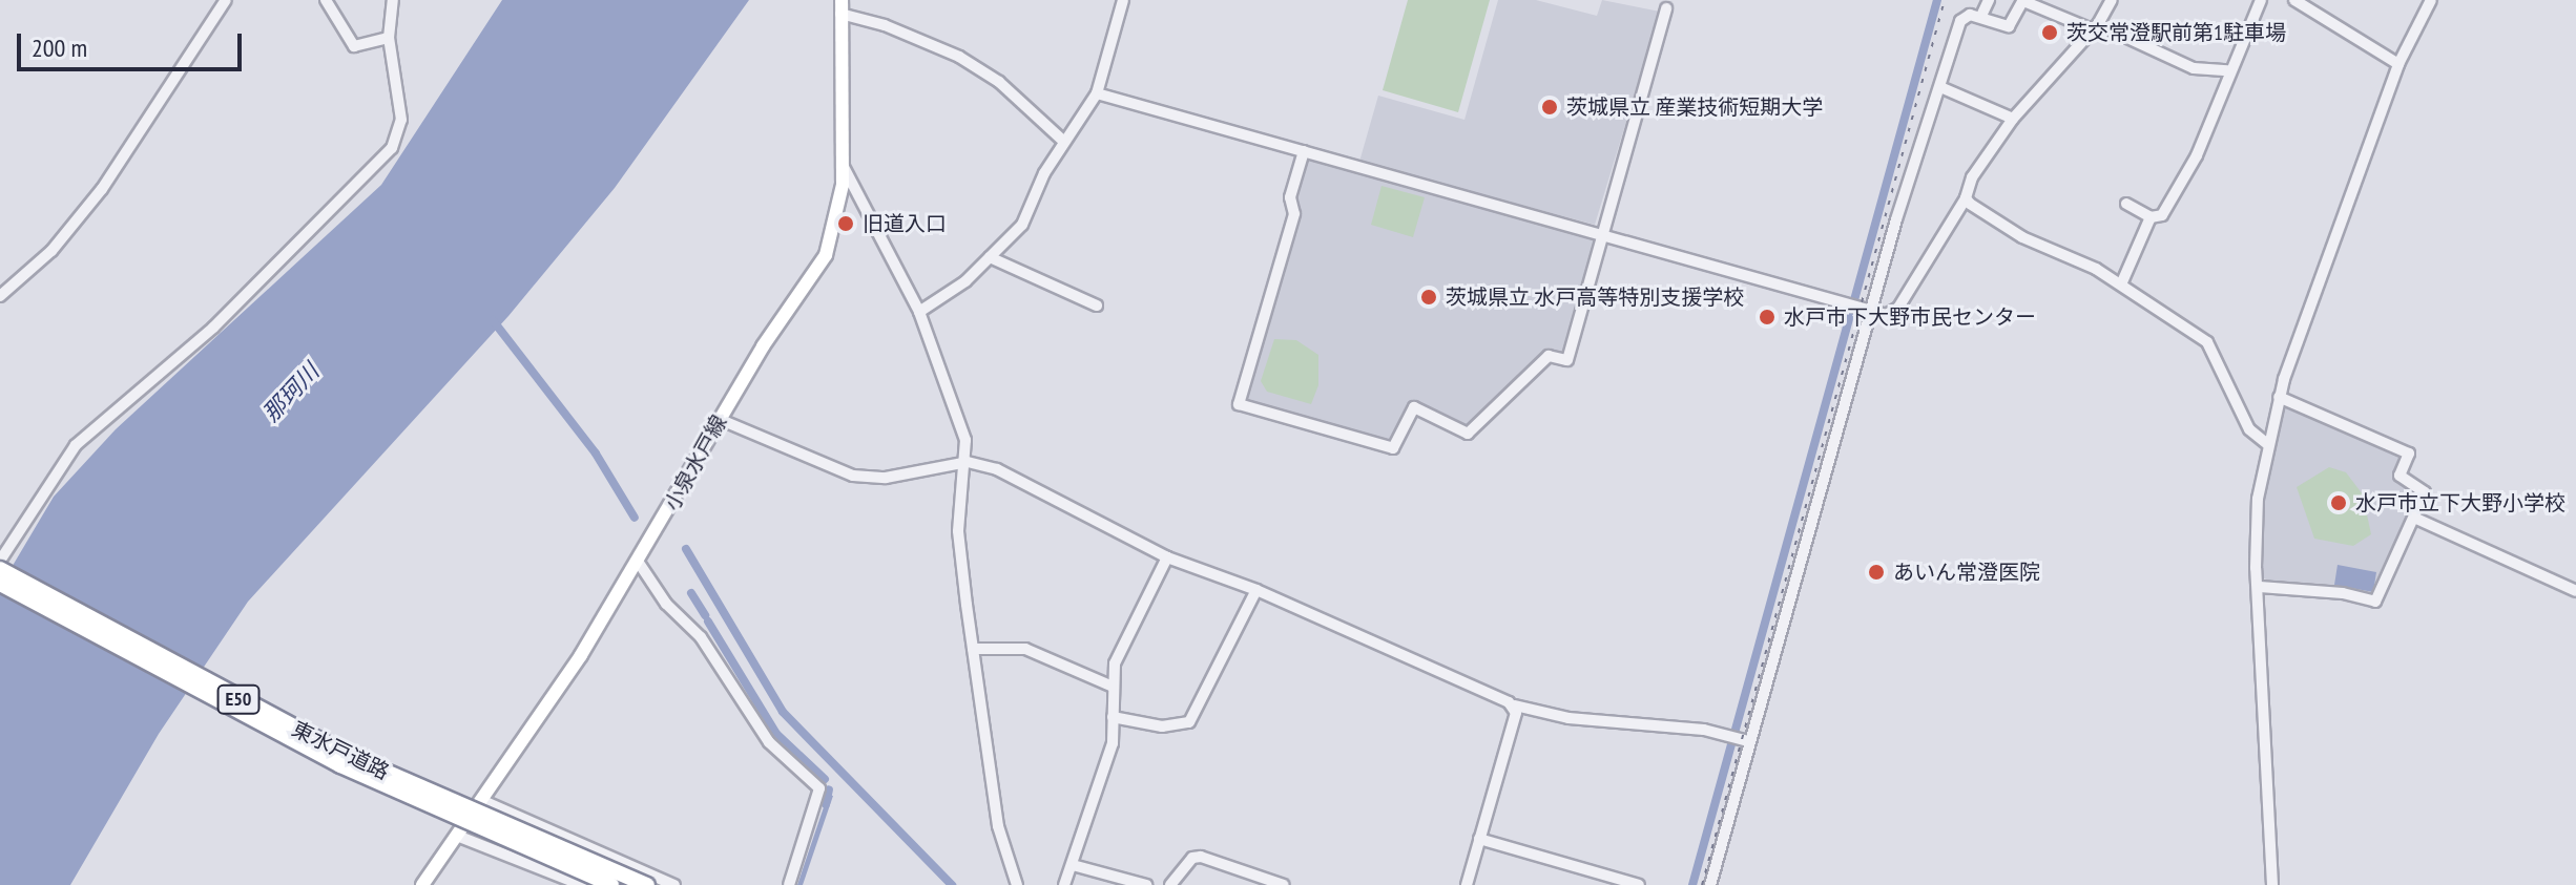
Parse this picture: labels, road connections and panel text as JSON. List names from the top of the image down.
{
  "streets": {
    "highway": ["E50", "東水戸道路"],
    "main road": ["小泉水戸線"]
  },
  "water": ["那珂川"],
  "places": [
    "茨交常澄駅前第1駐車場",
    "茨城県立 産業技術短期大学",
    "旧道入口",
    "茨城県立 水戸高等特別支援学校",
    "水戸市下大野市民センター",
    "水戸市立下大野小学校",
    "あいん常澄医院"
  ],
  "scale_bar": "200 m"
}
